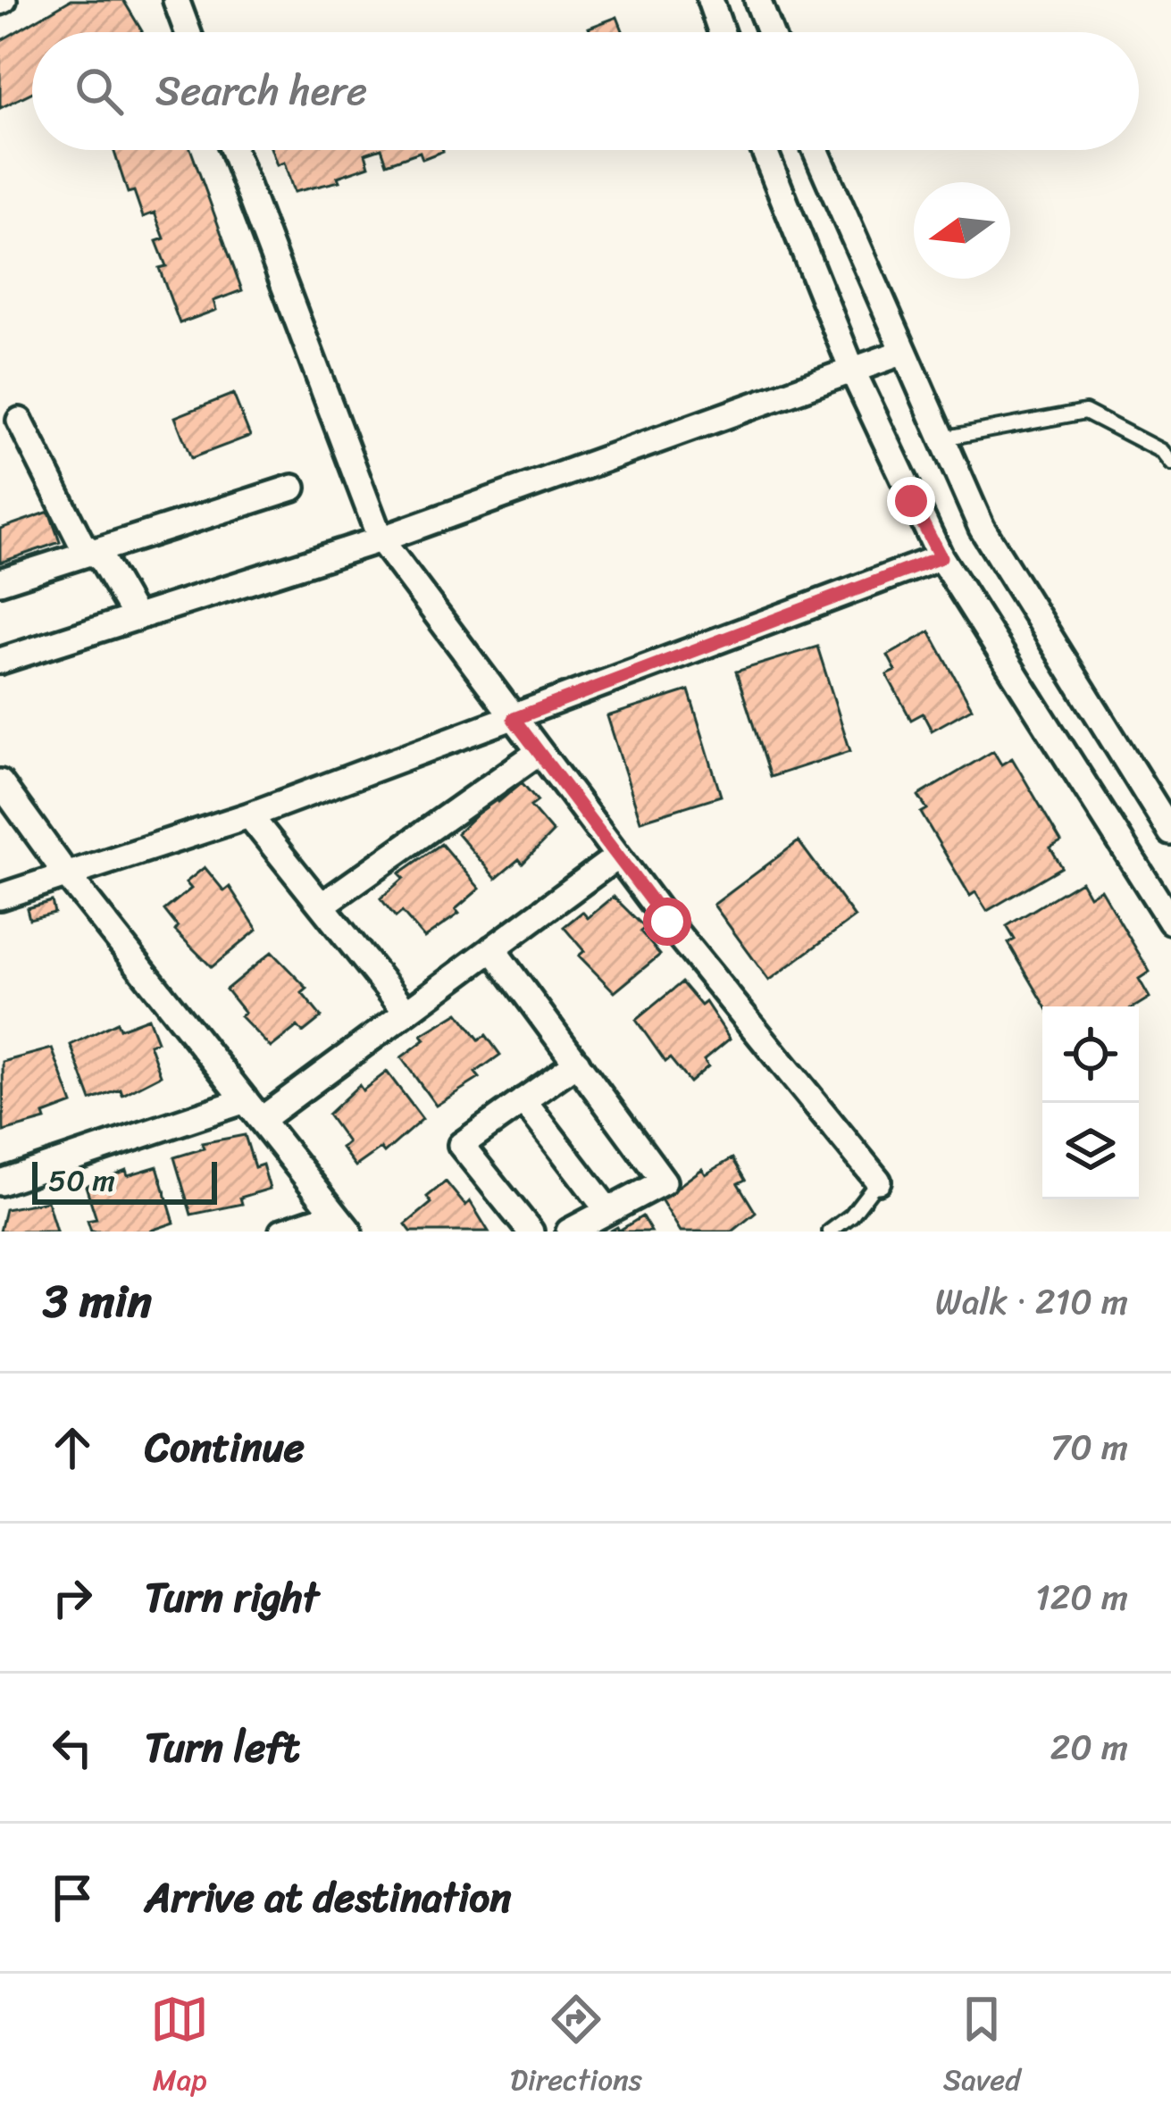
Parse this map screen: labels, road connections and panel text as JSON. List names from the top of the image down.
{
  "scale_bar": "50 m",
  "north": "left",
  "page": {
    "search": "Search here",
    "scale": "50 m",
    "heading": ["3 min", "Walk · 210 m"],
    "list": [
      ["Continue", "70 m"],
      ["Turn right", "120 m"],
      ["Turn left", "20 m"],
      "Arrive at destination"
    ],
    "nav": ["Map", "Directions", "Saved"]
  }
}
